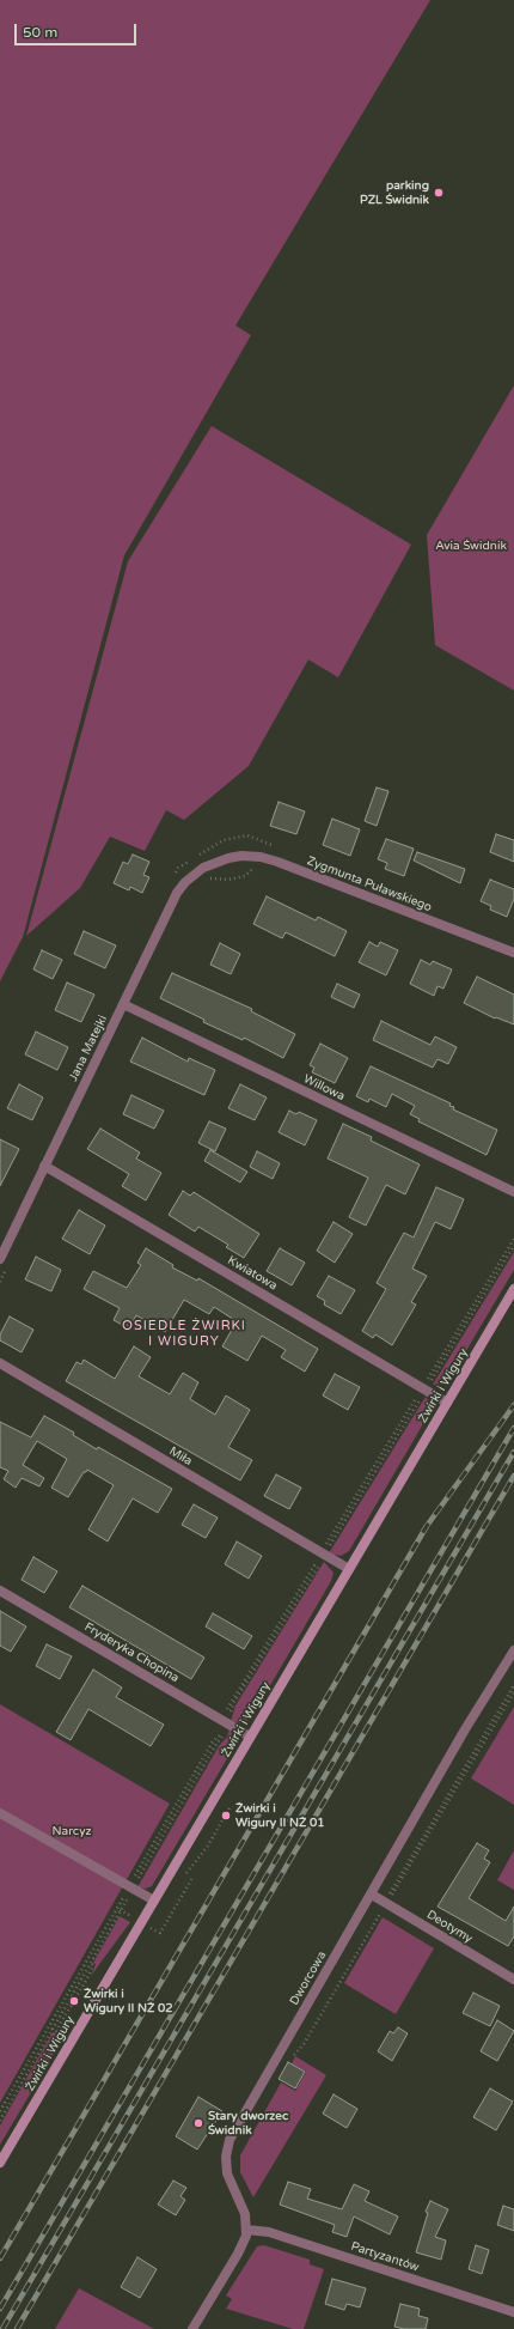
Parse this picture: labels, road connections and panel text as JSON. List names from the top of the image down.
{
  "streets": {
    "main road": ["Żwirki i Wigury"],
    "street": [
      "Zygmunta Puławskiego",
      "Jana Matejki",
      "Willowa",
      "Kwiatowa",
      "Miła",
      "Fryderyka Chopina",
      "Deotymy",
      "Dworcowa",
      "Partyzantów"
    ]
  },
  "crossings": [
    ["Zygmunta Puławskiego", "Jana Matejki"],
    ["Jana Matejki", "Willowa"],
    ["Jana Matejki", "Kwiatowa"],
    ["Kwiatowa", "Żwirki i Wigury"],
    ["Żwirki i Wigury", "Miła"],
    ["Żwirki i Wigury", "Fryderyka Chopina"],
    ["Deotymy", "Dworcowa"],
    ["Dworcowa", "Partyzantów"]
  ],
  "districts": ["OSIEDLE ŻWIRKI I WIGURY"],
  "parks": ["Avia Świdnik", "Narcyz"],
  "places": [
    "parking PZL Świdnik",
    "Żwirki i Wigury II NŻ 01",
    "Żwirki i Wigury II NŻ 02",
    "Stary dworzec Świdnik"
  ],
  "scale_bar": "50 m"
}
